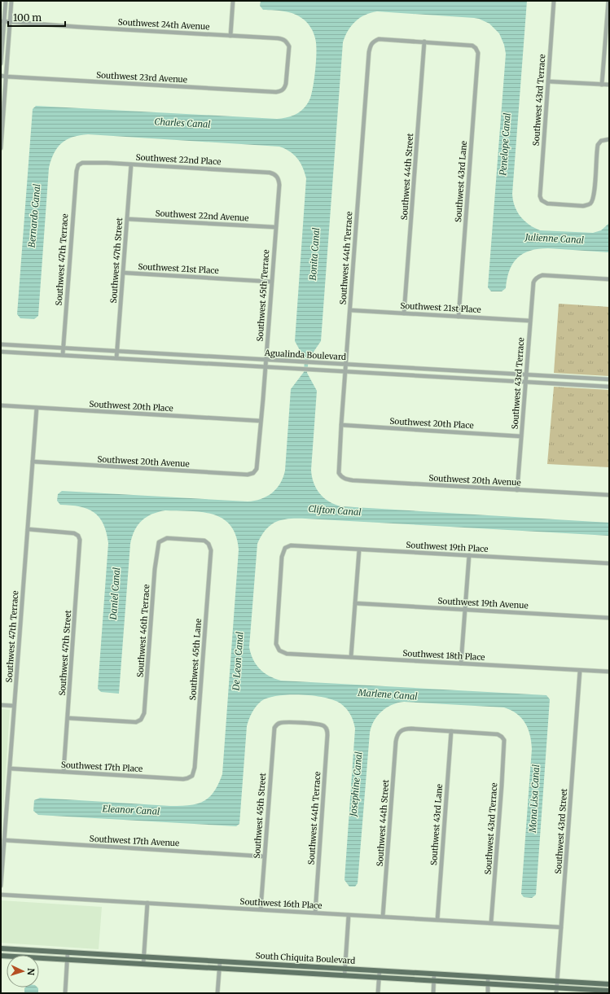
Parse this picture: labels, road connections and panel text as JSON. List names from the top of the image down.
{
  "streets": {
    "main road": ["South Chiquita Boulevard"],
    "street": [
      "Southwest 24th Avenue",
      "Southwest 23rd Avenue",
      "Southwest 43rd Terrace",
      "Southwest 22nd Place",
      "Southwest 44th Street",
      "Southwest 43rd Lane",
      "Southwest 22nd Avenue",
      "Southwest 44th Terrace",
      "Southwest 47th Terrace",
      "Southwest 47th Street",
      "Southwest 21st Place",
      "Southwest 45th Terrace",
      "Agualinda Boulevard",
      "Southwest 20th Place",
      "Southwest 20th Avenue",
      "Southwest 19th Place",
      "Southwest 19th Avenue",
      "Southwest 46th Terrace",
      "Southwest 18th Place",
      "Southwest 45th Lane",
      "Southwest 17th Place",
      "Southwest 45th Street",
      "Southwest 43rd Street",
      "Southwest 17th Avenue",
      "Southwest 16th Place"
    ]
  },
  "crossings": [
    ["Southwest 24th Avenue", "Southwest 23rd Avenue"],
    ["Southwest 43rd Terrace", "Southwest 44th Street"],
    ["Southwest 43rd Terrace", "Southwest 43rd Lane"],
    ["Southwest 43rd Terrace", "Southwest 21st Place"],
    ["Southwest 43rd Terrace", "Agualinda Boulevard"],
    ["Southwest 43rd Terrace", "Southwest 20th Place"],
    ["Southwest 43rd Terrace", "Southwest 20th Avenue"],
    ["Southwest 43rd Terrace", "Southwest 16th Place"],
    ["Southwest 22nd Place", "Southwest 47th Terrace"],
    ["Southwest 22nd Place", "Southwest 47th Street"],
    ["Southwest 22nd Place", "Southwest 45th Terrace"],
    ["Southwest 44th Street", "Southwest 43rd Lane"],
    ["Southwest 44th Street", "Southwest 44th Terrace"],
    ["Southwest 44th Street", "Southwest 21st Place"],
    ["Southwest 44th Street", "Southwest 16th Place"],
    ["Southwest 43rd Lane", "Southwest 44th Terrace"],
    ["Southwest 43rd Lane", "Southwest 21st Place"],
    ["Southwest 43rd Lane", "Southwest 16th Place"],
    ["Southwest 22nd Avenue", "Southwest 47th Street"],
    ["Southwest 22nd Avenue", "Southwest 45th Terrace"],
    ["Southwest 44th Terrace", "Southwest 21st Place"],
    ["Southwest 44th Terrace", "Agualinda Boulevard"],
    ["Southwest 44th Terrace", "Southwest 20th Place"],
    ["Southwest 44th Terrace", "Southwest 20th Avenue"],
    ["Southwest 44th Terrace", "Southwest 45th Street"],
    ["Southwest 44th Terrace", "Southwest 16th Place"],
    ["Southwest 47th Terrace", "Southwest 47th Street"],
    ["Southwest 47th Terrace", "Agualinda Boulevard"],
    ["Southwest 47th Terrace", "Southwest 20th Place"],
    ["Southwest 47th Terrace", "Southwest 20th Avenue"],
    ["Southwest 47th Terrace", "Southwest 17th Place"],
    ["Southwest 47th Terrace", "Southwest 17th Avenue"],
    ["Southwest 47th Street", "Southwest 21st Place"],
    ["Southwest 47th Street", "Agualinda Boulevard"],
    ["Southwest 47th Street", "Southwest 46th Terrace"],
    ["Southwest 47th Street", "Southwest 17th Place"],
    ["Southwest 21st Place", "Southwest 45th Terrace"],
    ["Southwest 45th Terrace", "Agualinda Boulevard"],
    ["Southwest 45th Terrace", "Southwest 20th Place"],
    ["Southwest 45th Terrace", "Southwest 20th Avenue"],
    ["Southwest 19th Place", "Southwest 18th Place"],
    ["Southwest 46th Terrace", "Southwest 45th Lane"],
    ["Southwest 18th Place", "Southwest 43rd Street"],
    ["Southwest 45th Lane", "Southwest 17th Place"],
    ["Southwest 45th Street", "Southwest 17th Avenue"],
    ["Southwest 45th Street", "Southwest 16th Place"],
    ["Southwest 43rd Street", "Southwest 16th Place"],
    ["Southwest 43rd Street", "South Chiquita Boulevard"]
  ],
  "water": [
    "Charles Canal",
    "Penelope Canal",
    "Bernardo Canal",
    "Julienne Canal",
    "Bonita Canal",
    "Clifton Canal",
    "Daniel Canal",
    "De Leon Canal",
    "Marlene Canal",
    "Josephine Canal",
    "Mona Lisa Canal",
    "Eleanor Canal"
  ],
  "scale_bar": "100 m",
  "north": "right"
}
